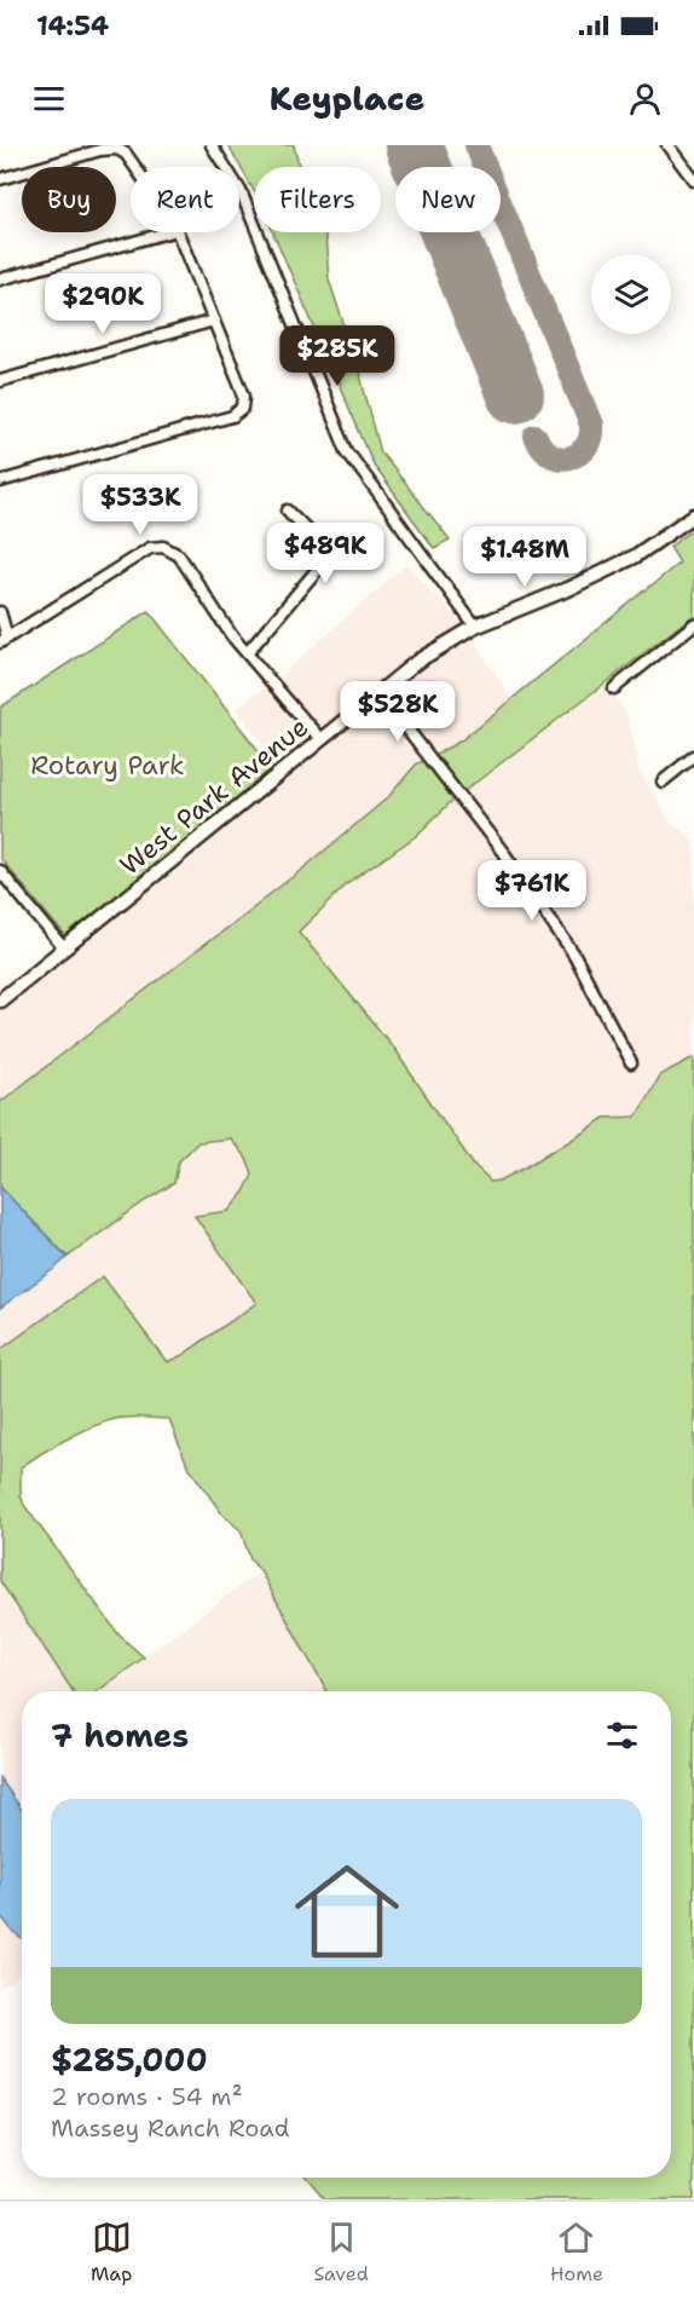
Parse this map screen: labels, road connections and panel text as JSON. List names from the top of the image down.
{
  "streets": {
    "street": ["West Park Avenue"]
  },
  "parks": ["Rotary Park"],
  "page": {
    "status": "14:54",
    "header": "Keyplace",
    "chip": [
      "Buy",
      "Rent",
      "Filters",
      "New"
    ],
    "price": [
      "$290K",
      "$285K",
      "$533K",
      "$489K",
      "$1.48M",
      "$528K",
      "$761K"
    ],
    "heading": "7 homes",
    "list": [
      {
        "name": "$285,000",
        "note": "2 rooms · 54 m² · Massey Ranch Road"
      }
    ],
    "tabs": ["Map", "Saved", "Home"]
  }
}
